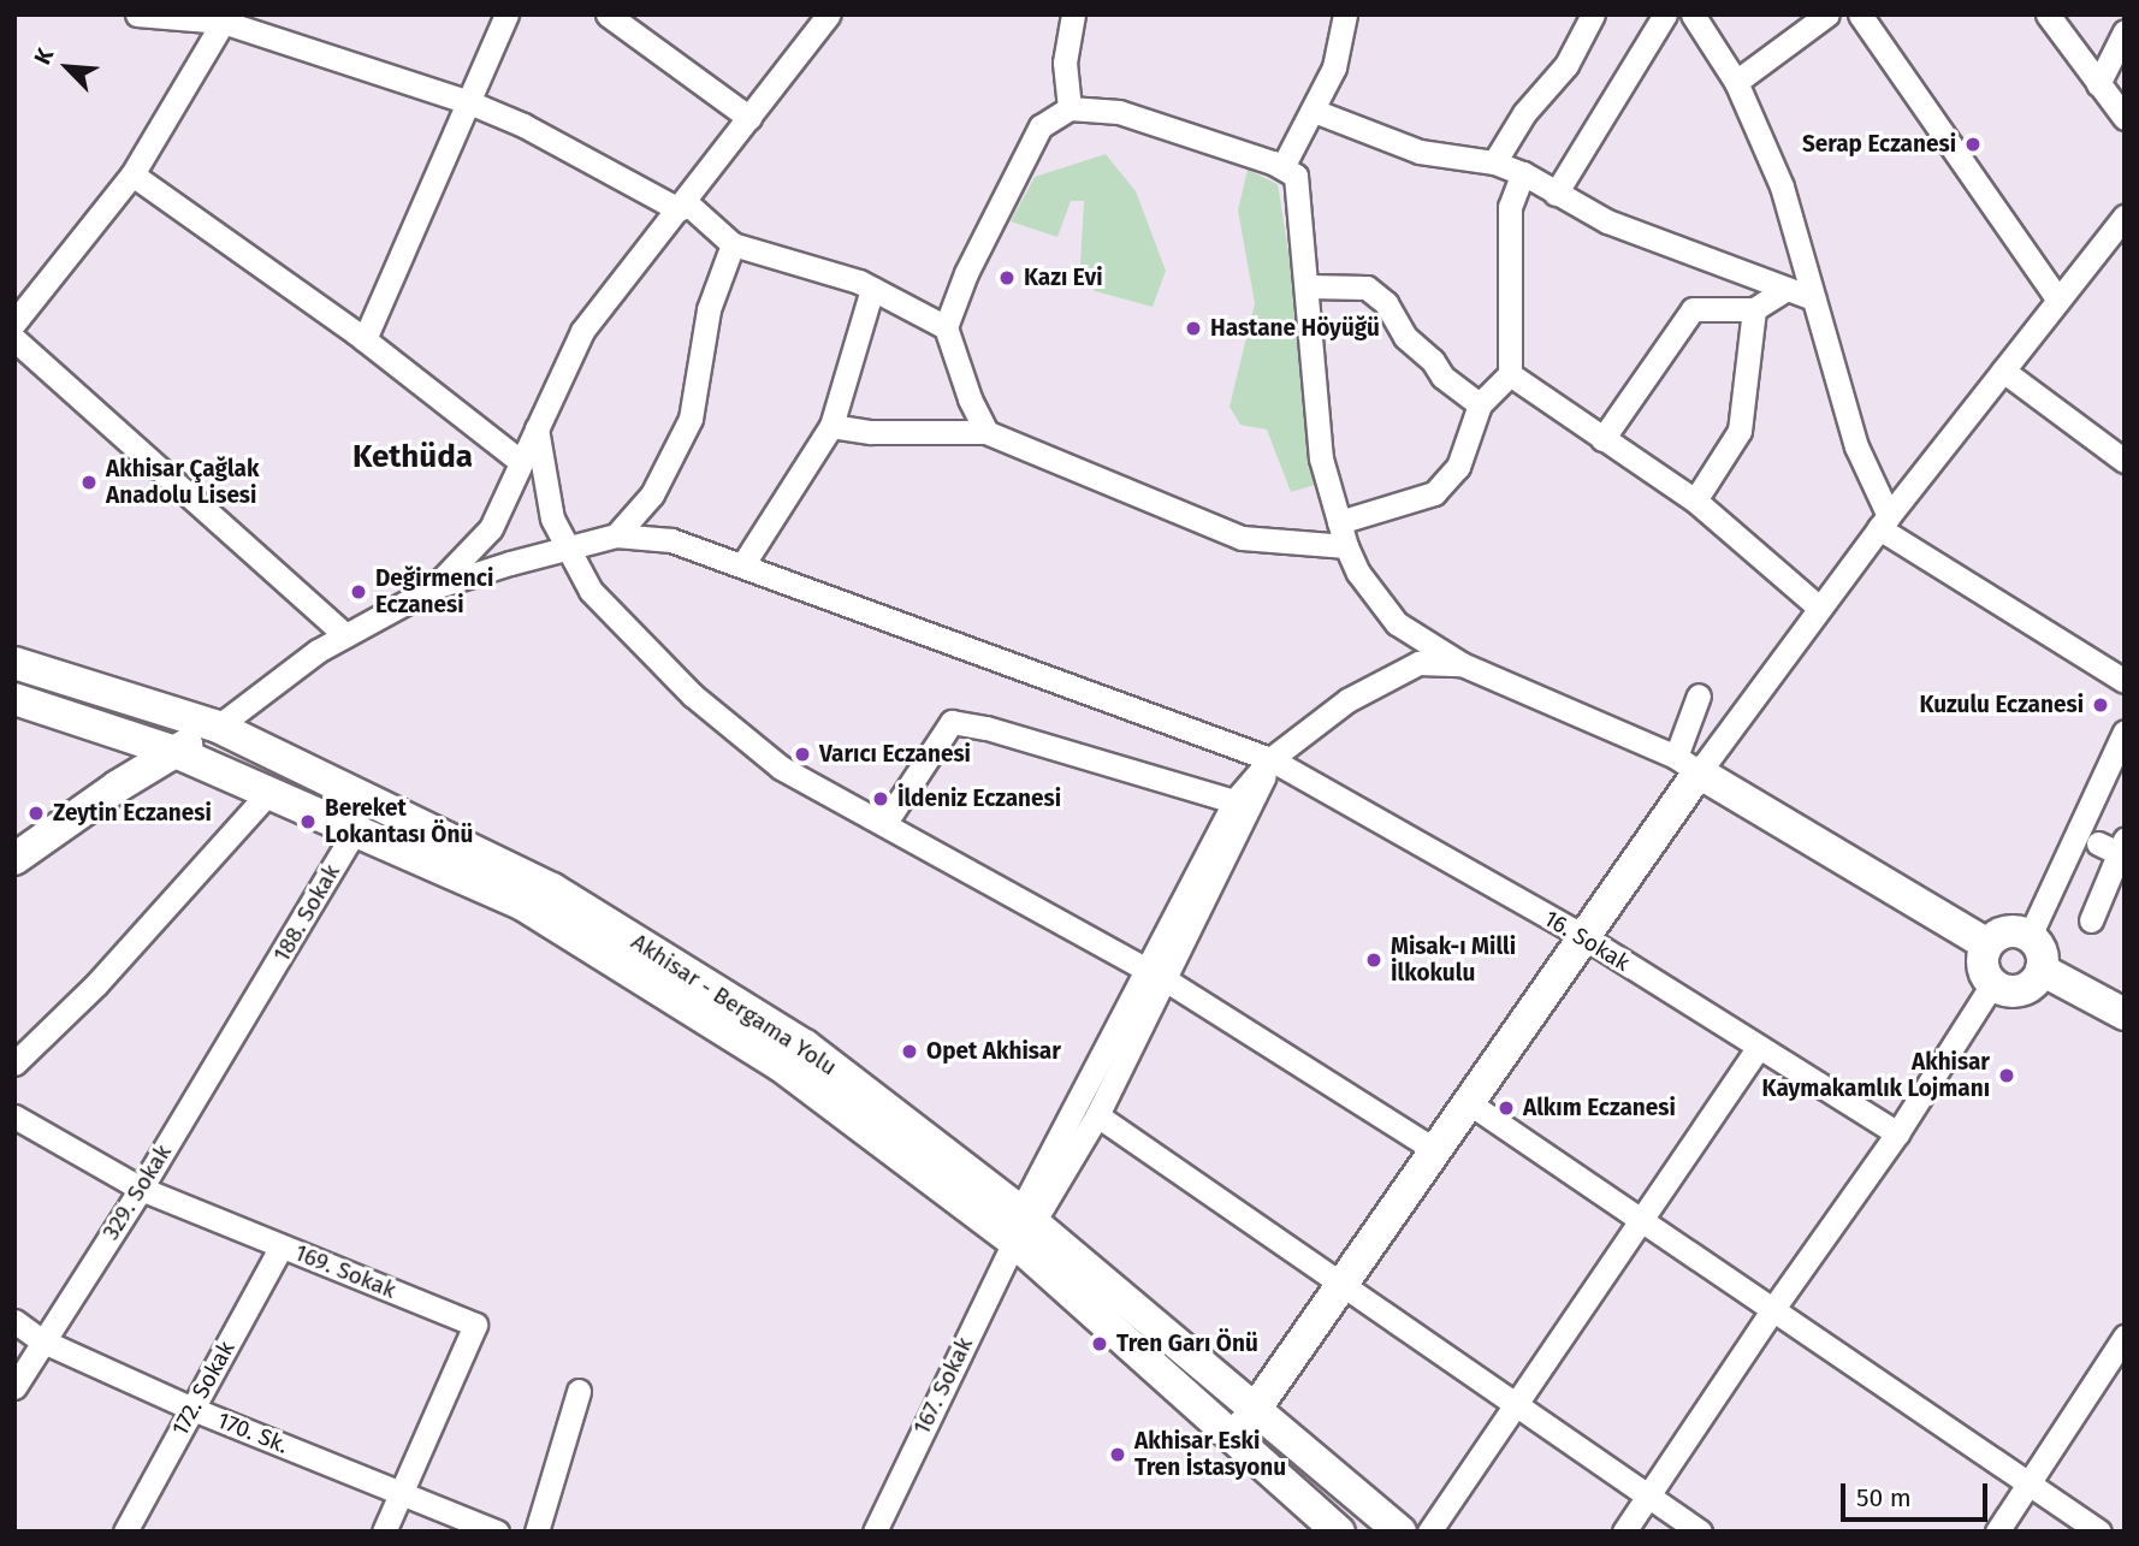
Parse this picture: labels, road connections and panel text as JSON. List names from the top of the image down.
{
  "streets": {
    "main road": ["Akhisar - Bergama Yolu"],
    "street": [
      "188. Sokak",
      "16. Sokak",
      "329. Sokak",
      "169. Sokak",
      "167. Sokak",
      "172. Sokak",
      "170. Sk."
    ]
  },
  "crossings": [
    ["188. Sokak", "Akhisar - Bergama Yolu"],
    ["188. Sokak", "329. Sokak"],
    ["Akhisar - Bergama Yolu", "167. Sokak"],
    ["329. Sokak", "169. Sokak"],
    ["329. Sokak", "170. Sk."],
    ["169. Sokak", "172. Sokak"],
    ["169. Sokak", "170. Sk."],
    ["172. Sokak", "170. Sk."]
  ],
  "districts": ["Kethüda"],
  "places": [
    "Serap Eczanesi",
    "Kazı Evi",
    "Hastane Höyüğü",
    "Akhisar Çağlak Anadolu Lisesi",
    "Değirmenci Eczanesi",
    "Kuzulu Eczanesi",
    "Varıcı Eczanesi",
    "İldeniz Eczanesi",
    "Zeytin Eczanesi",
    "Bereket Lokantası Önü",
    "Misak-ı Milli İlkokulu",
    "Opet Akhisar",
    "Akhisar Kaymakamlık Lojmanı",
    "Alkım Eczanesi",
    "Tren Garı Önü",
    "Akhisar Eski Tren İstasyonu"
  ],
  "scale_bar": "50 m",
  "north": "top left"
}
